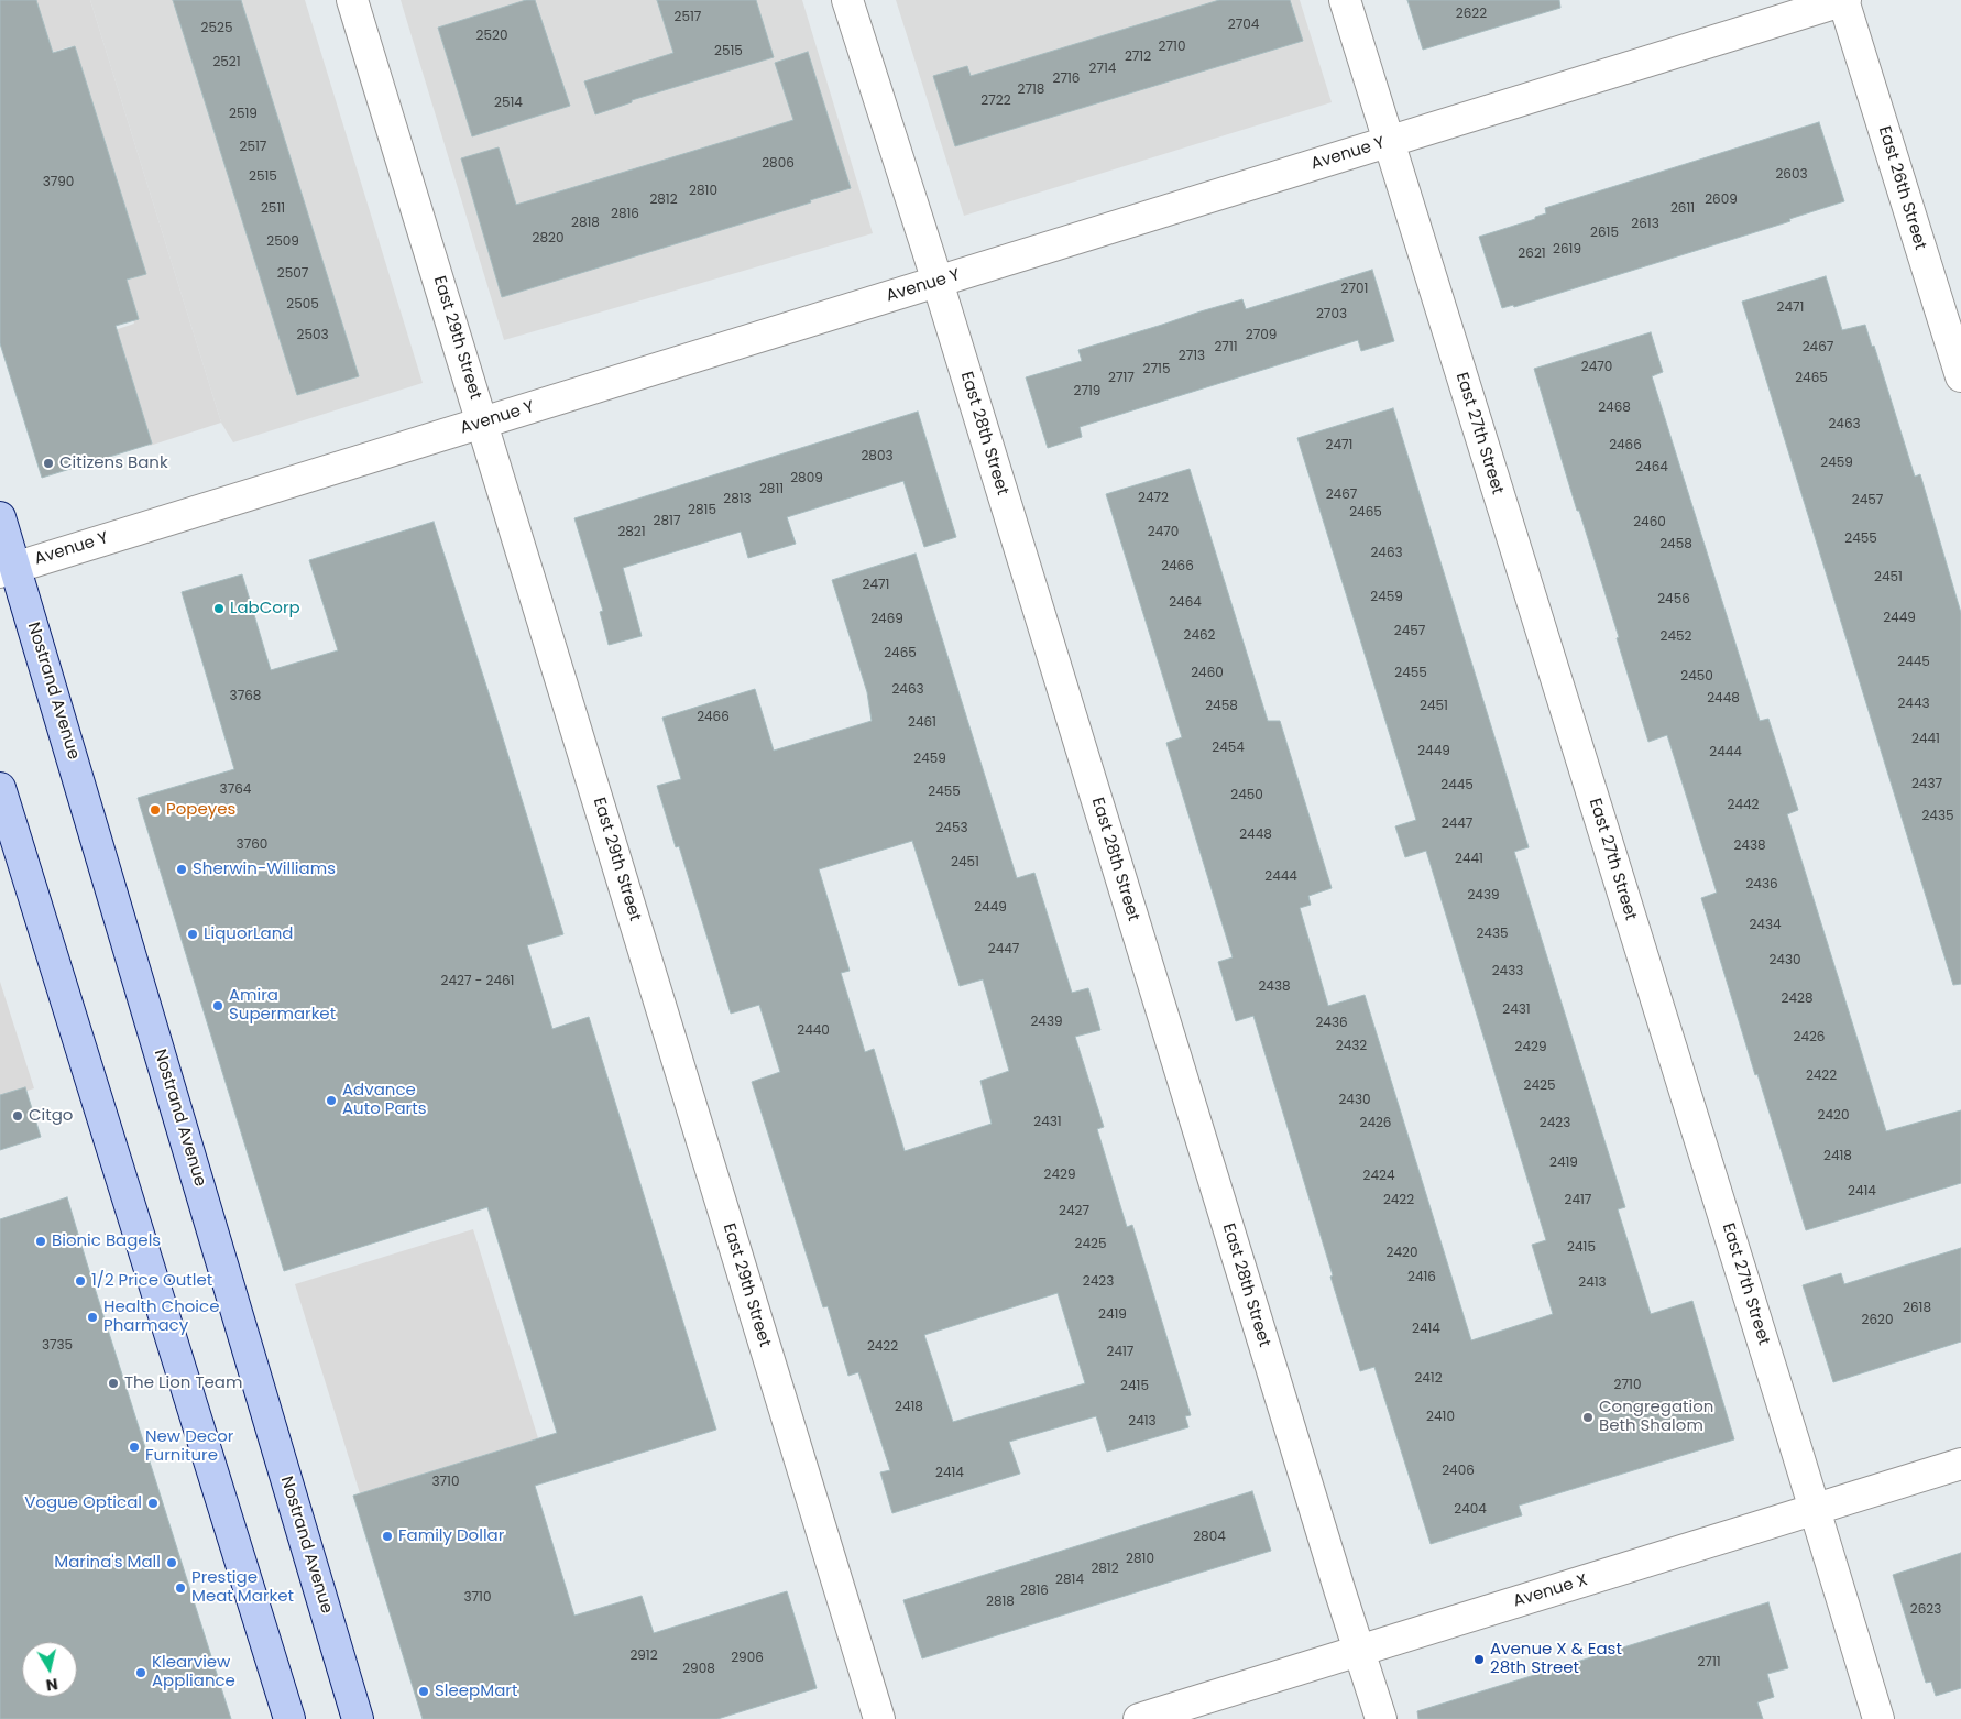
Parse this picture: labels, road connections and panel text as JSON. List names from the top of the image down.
{
  "streets": {
    "main road": ["Nostrand Avenue"],
    "street": [
      "Avenue Y",
      "East 26th Street",
      "East 29th Street",
      "East 28th Street",
      "East 27th Street",
      "Avenue X"
    ]
  },
  "crossings": [
    ["Avenue Y", "East 26th Street"],
    ["Avenue Y", "East 29th Street"],
    ["Avenue Y", "East 28th Street"],
    ["Avenue Y", "East 27th Street"],
    ["Avenue Y", "Nostrand Avenue"],
    ["East 28th Street", "Avenue X"],
    ["East 27th Street", "Avenue X"]
  ],
  "places": [
    "Citizens Bank",
    "LabCorp",
    "Popeyes",
    "Sherwin-Williams",
    "LiquorLand",
    "Amira Supermarket",
    "Advance Auto Parts",
    "Citgo",
    "Bionic Bagels",
    "1/2 Price Outlet",
    "Health Choice Pharmacy",
    "The Lion Team",
    "Congregation Beth Shalom",
    "New Decor Furniture",
    "Vogue Optical",
    "Family Dollar",
    "Marina's Mall",
    "Prestige Meat Market",
    "Avenue X & East 28th Street",
    "Klearview Appliance",
    "SleepMart"
  ],
  "house_numbers": [
    "2622",
    "2517",
    "2704",
    "2525",
    "2520",
    "2710",
    "2515",
    "2712",
    "2521",
    "2714",
    "2716",
    "2718",
    "2722",
    "2514",
    "2519",
    "2517",
    "2806",
    "2603",
    "2515",
    "3790",
    "2810",
    "2812",
    "2609",
    "2511",
    "2611",
    "2816",
    "2818",
    "2613",
    "2615",
    "2820",
    "2509",
    "2619",
    "2621",
    "2507",
    "2701",
    "2505",
    "2471",
    "2703",
    "2503",
    "2709",
    "2711",
    "2467",
    "2713",
    "2470",
    "2715",
    "2717",
    "2465",
    "2719",
    "2468",
    "2463",
    "2471",
    "2466",
    "2803",
    "2459",
    "2464",
    "2809",
    "2811",
    "2467",
    "2472",
    "2813",
    "2457",
    "2815",
    "2465",
    "2817",
    "2460",
    "2821",
    "2470",
    "2455",
    "2458",
    "2463",
    "2466",
    "2451",
    "2471",
    "2459",
    "2456",
    "2464",
    "2449",
    "2469",
    "2457",
    "2462",
    "2452",
    "2465",
    "2445",
    "2460",
    "2455",
    "2450",
    "2463",
    "3768",
    "2448",
    "2443",
    "2458",
    "2451",
    "2466",
    "2461",
    "2441",
    "2454",
    "2449",
    "2444",
    "2459",
    "2437",
    "2445",
    "3764",
    "2455",
    "2450",
    "2442",
    "2435",
    "2447",
    "2453",
    "2448",
    "3760",
    "2438",
    "2441",
    "2451",
    "2444",
    "2436",
    "2439",
    "2449",
    "2434",
    "2435",
    "2447",
    "2430",
    "2433",
    "2427 - 2461",
    "2438",
    "2428",
    "2431",
    "2439",
    "2436",
    "2440",
    "2426",
    "2432",
    "2429",
    "2422",
    "2425",
    "2430",
    "2420",
    "2431",
    "2426",
    "2423",
    "2418",
    "2419",
    "2429",
    "2424",
    "2414",
    "2422",
    "2417",
    "2427",
    "2425",
    "2415",
    "2420",
    "2416",
    "2423",
    "2413",
    "2618",
    "2419",
    "2620",
    "2414",
    "3735",
    "2422",
    "2417",
    "2412",
    "2710",
    "2415",
    "2418",
    "2410",
    "2413",
    "2406",
    "2414",
    "3710",
    "2404",
    "2804",
    "2810",
    "2812",
    "2814",
    "2816",
    "3710",
    "2818",
    "2623",
    "2912",
    "2906",
    "2711",
    "2908"
  ],
  "north": "bottom"
}
